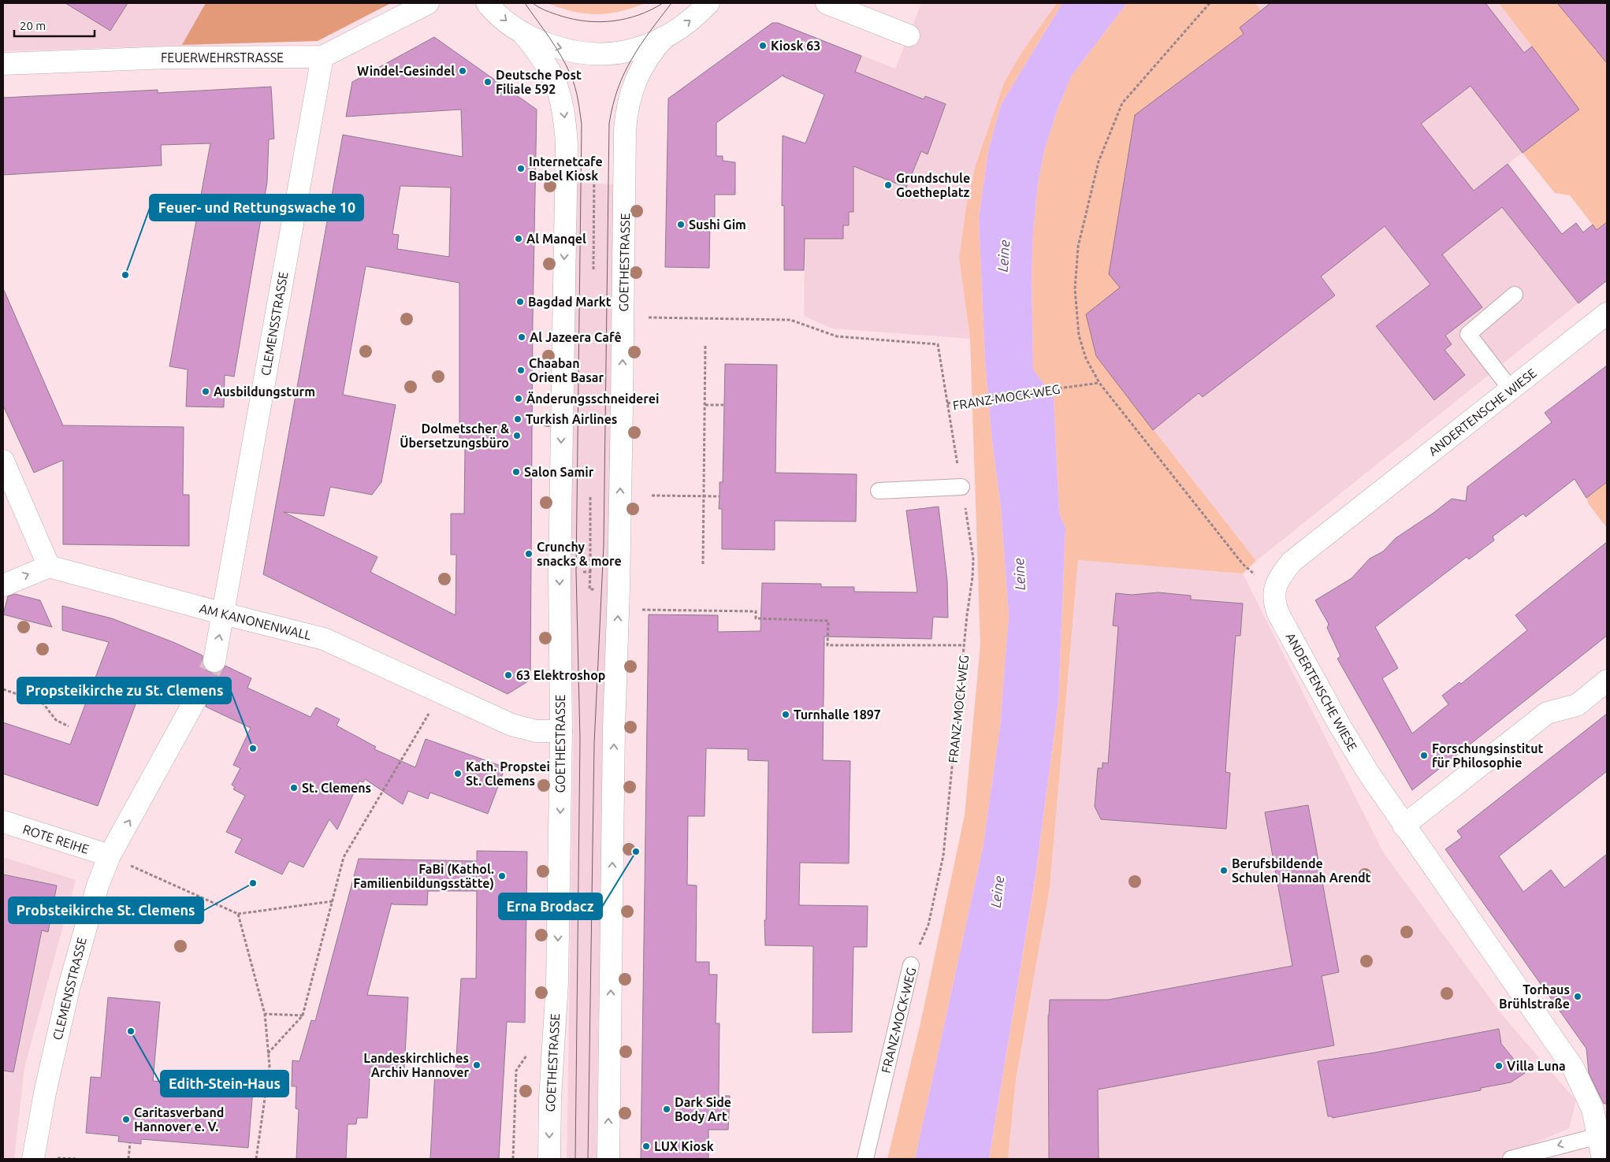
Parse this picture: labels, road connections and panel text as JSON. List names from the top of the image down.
{
  "streets": {
    "street": [
      "FEUERWEHRSTRASSE",
      "GOETHESTRASSE",
      "CLEMENSSTRASSE",
      "ANDERTENSCHE WIESE",
      "AM KANONENWALL",
      "ROTE REIHE"
    ],
    "lane": ["FRANZ-MOCK-WEG"]
  },
  "crossings": [
    ["FEUERWEHRSTRASSE", "CLEMENSSTRASSE"],
    ["GOETHESTRASSE", "AM KANONENWALL"],
    ["CLEMENSSTRASSE", "AM KANONENWALL"],
    ["CLEMENSSTRASSE", "ROTE REIHE"]
  ],
  "water": ["Leine"],
  "places": [
    "Kiosk 63",
    "Windel-Gesindel",
    "Deutsche Post Filiale 592",
    "Internetcafe Babel Kiosk",
    "Grundschule Goetheplatz",
    "Sushi Gim",
    "Al Manqel",
    "Feuer- und Rettungswache 10",
    "Bagdad Markt",
    "Al Jazeera Cafê",
    "Chaaban Orient Basar",
    "Ausbildungsturm",
    "Änderungsschneiderei",
    "Turkish Airlines",
    "Dolmetscher & Übersetzungsbüro",
    "Salon Samir",
    "Crunchy snacks & more",
    "63 Elektroshop",
    "Turnhalle 1897",
    "Propsteikirche zu St. Clemens",
    "Forschungsinstitut für Philosophie",
    "Kath. Propstei St. Clemens",
    "St. Clemens",
    "Erna Brodacz",
    "Berufsbildende Schulen Hannah Arendt",
    "FaBi (Kathol. Familienbildungsstätte)",
    "Probsteikirche St. Clemens",
    "Torhaus Brühlstraße",
    "Edith-Stein-Haus",
    "Landeskirchliches Archiv Hannover",
    "Villa Luna",
    "Dark Side Body Art",
    "Caritasverband Hannover e. V.",
    "LUX Kiosk"
  ],
  "scale_bar": "20 m"
}
